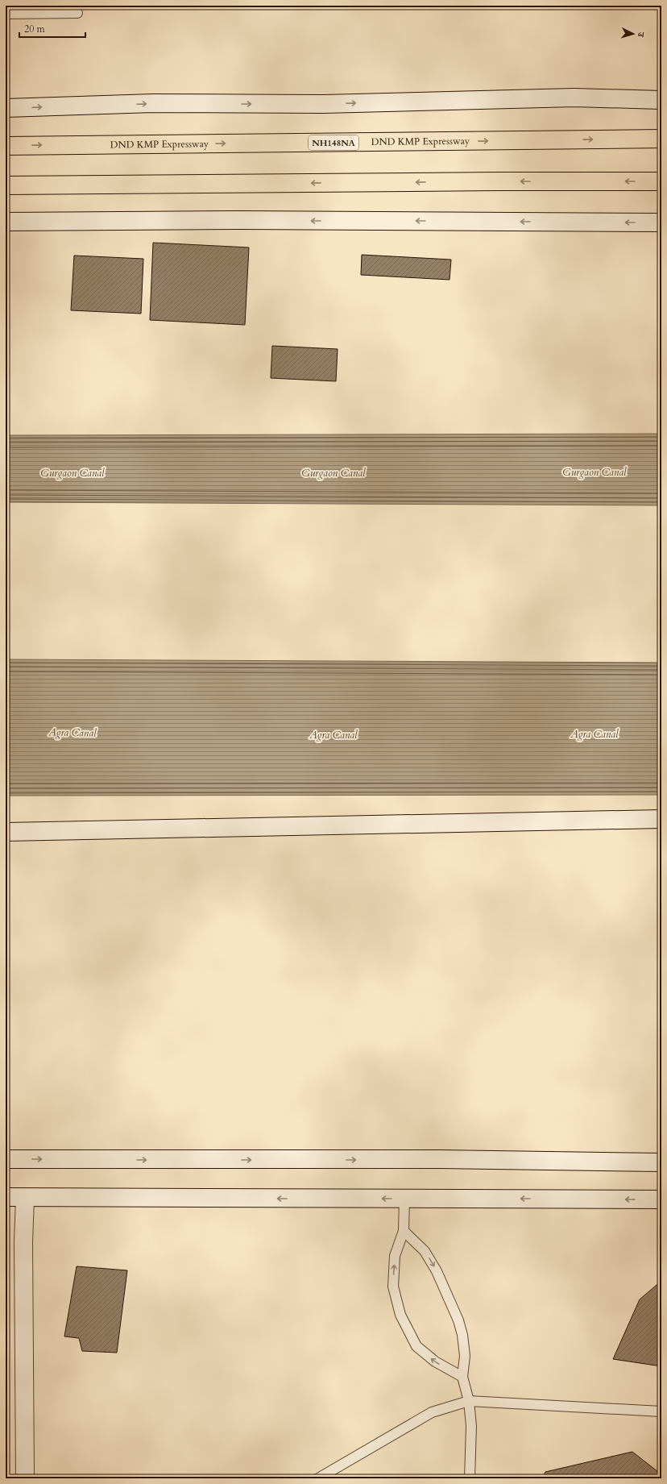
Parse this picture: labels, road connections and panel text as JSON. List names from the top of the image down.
{
  "streets": {
    "highway": ["DND KMP Expressway", "NH148NA"]
  },
  "water": ["Gurgaon Canal", "Agra Canal"],
  "scale_bar": "20 m",
  "north": "right"
}
